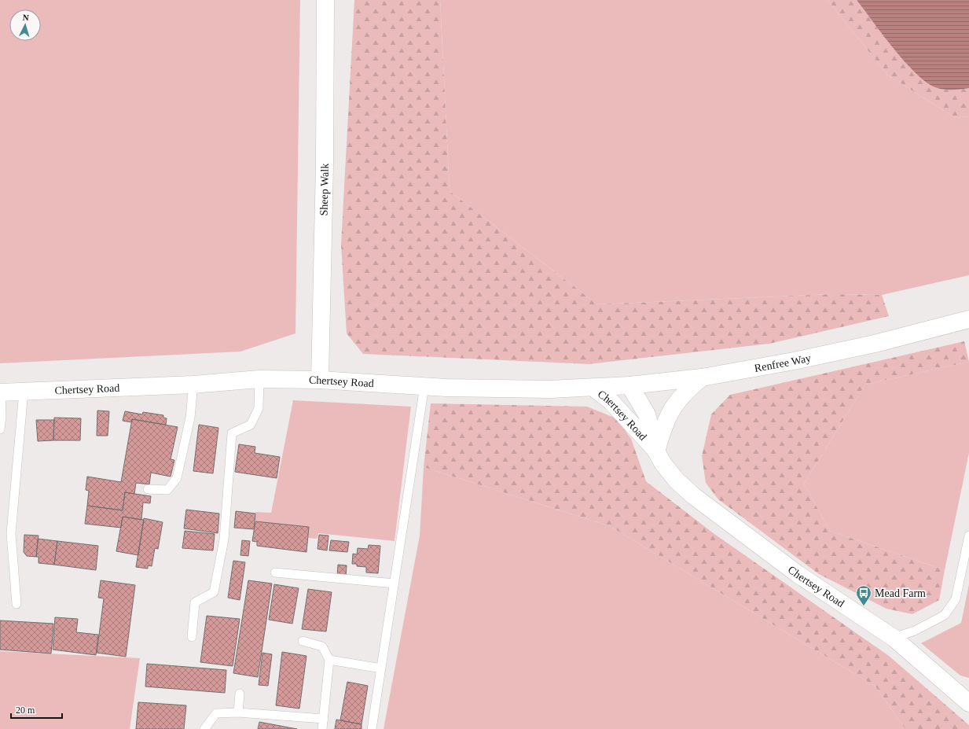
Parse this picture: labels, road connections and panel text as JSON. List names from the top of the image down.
{
  "streets": {
    "street": ["Sheep Walk", "Renfree Way", "Chertsey Road"]
  },
  "crossings": [
    ["Sheep Walk", "Chertsey Road"],
    ["Renfree Way", "Chertsey Road"]
  ],
  "places": {
    "bus stop": ["Mead Farm"]
  },
  "scale_bar": "20 m",
  "north": "top"
}
